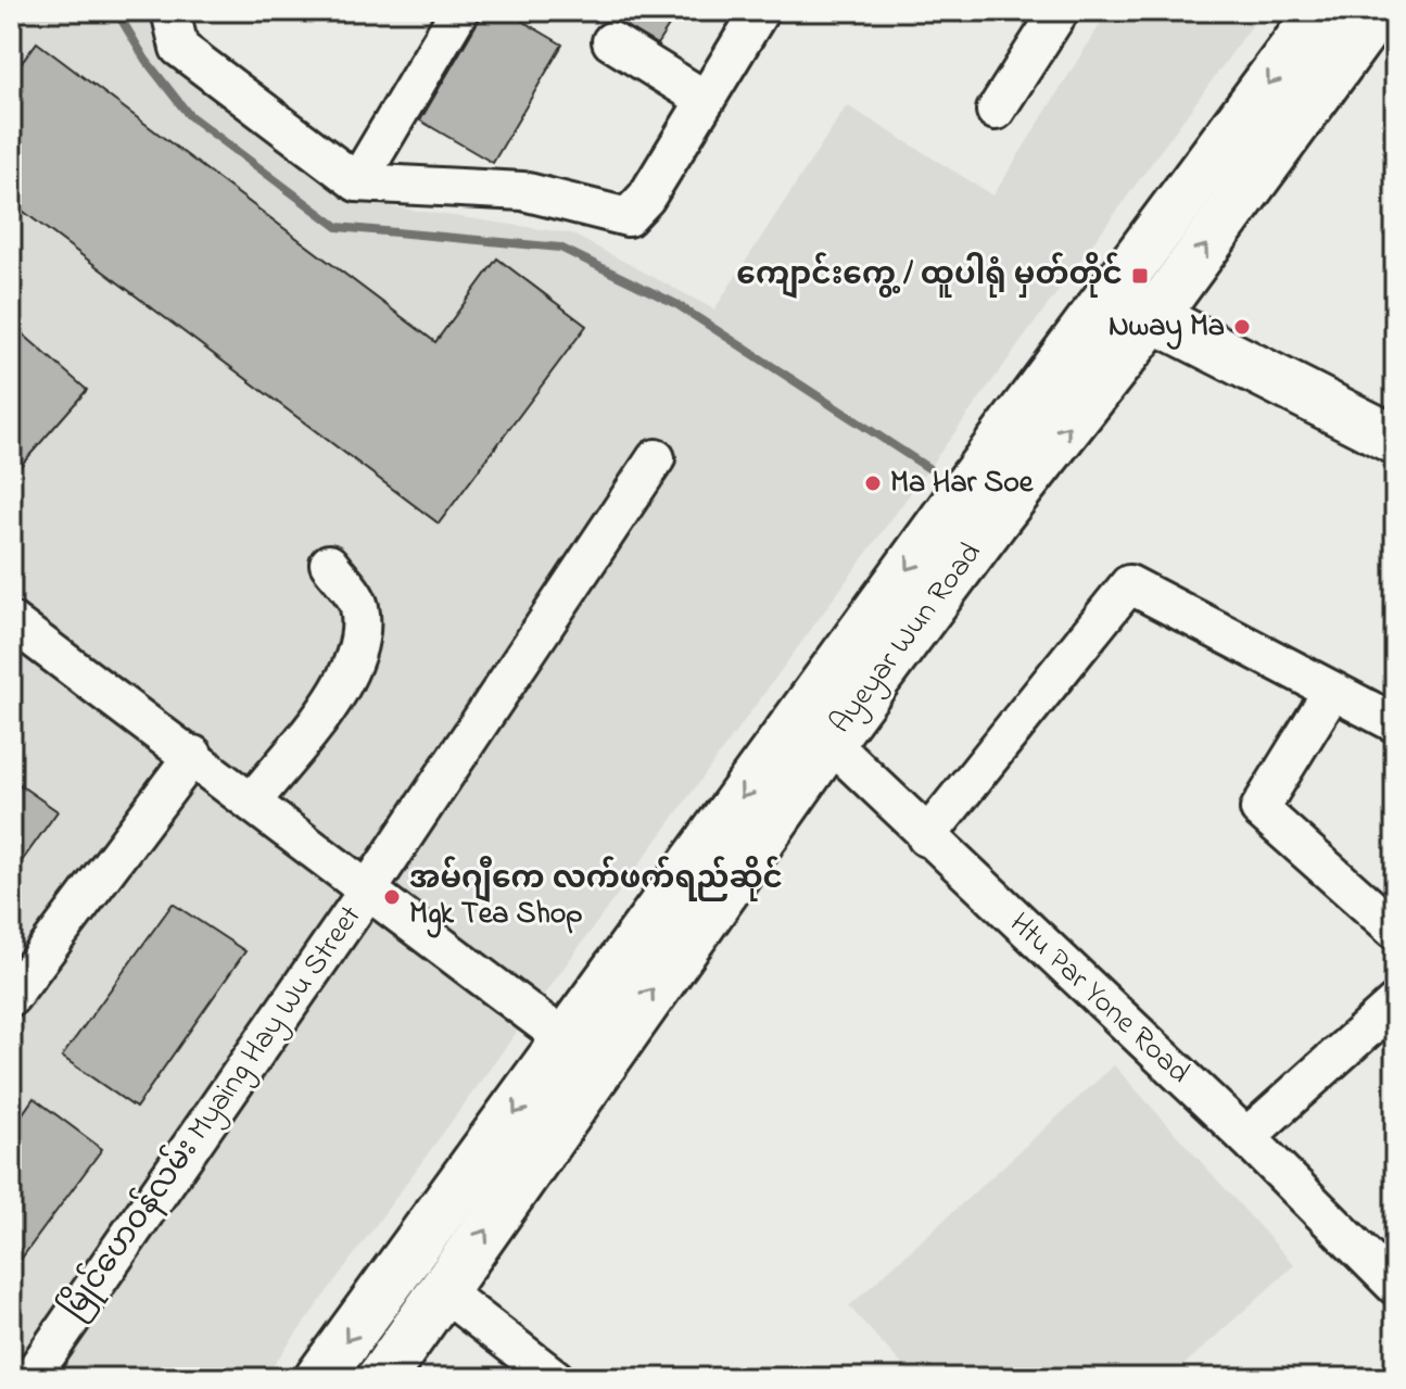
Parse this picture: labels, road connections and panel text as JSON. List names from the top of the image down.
{
  "streets": {
    "main road": ["Ayeyar Wun Road"],
    "street": ["Htu Par Yone Road", "မြိုင်ဟေဝန်လမ်း Myaing Hay Wu Street"]
  },
  "crossings": [
    ["Ayeyar Wun Road", "Htu Par Yone Road"]
  ],
  "places": {
    "transit": ["ကျောင်းကွေ့ / ထူပါရုံ မှတ်တိုင်"],
    "other": ["Nway Ma", "Ma Har Soe", "အမ်ဂျီကေ လက်ဖက်ရည်ဆိုင် Mgk Tea Shop"]
  }
}
